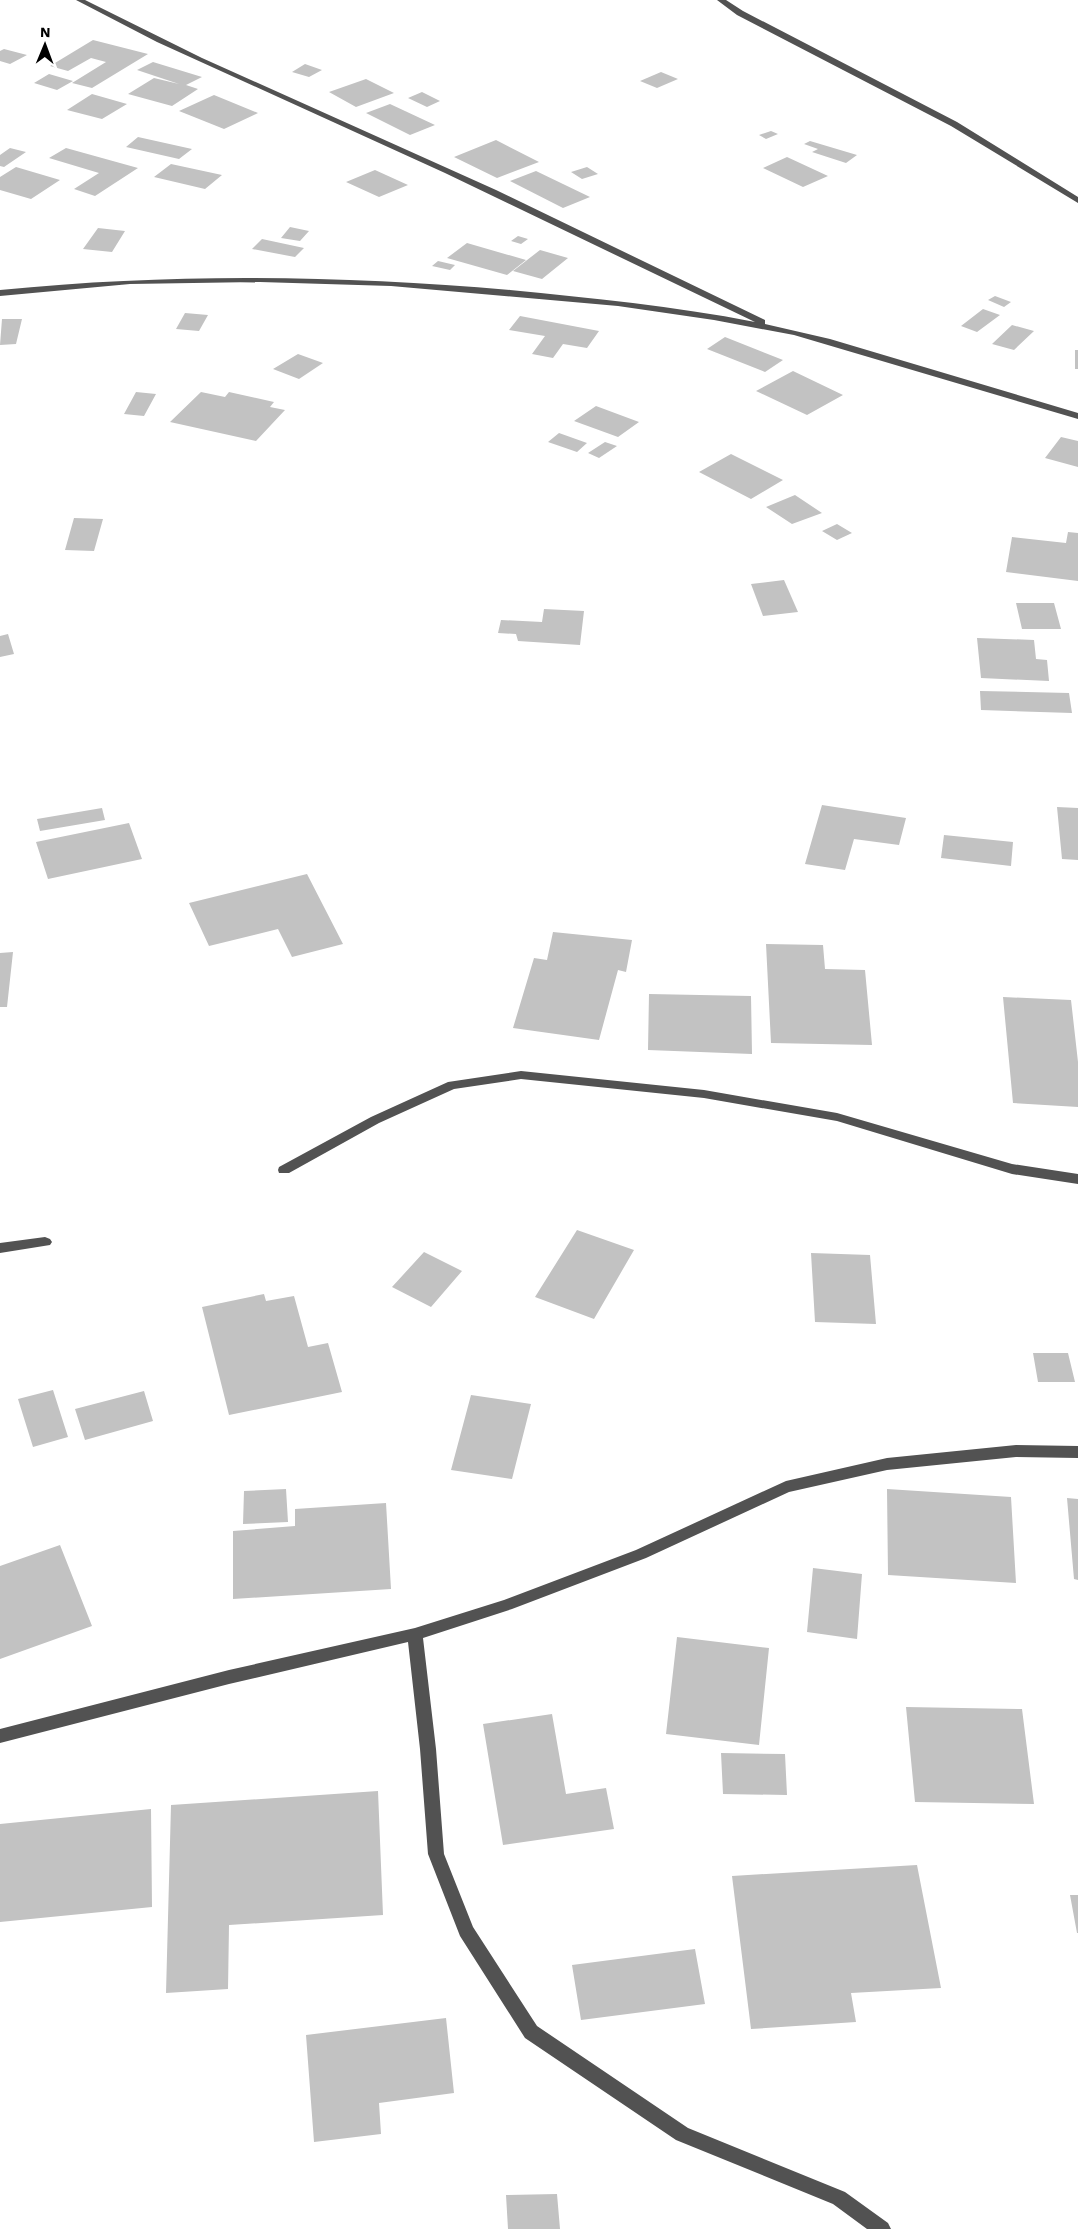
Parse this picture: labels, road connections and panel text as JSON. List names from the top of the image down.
{
  "north": "top"
}
